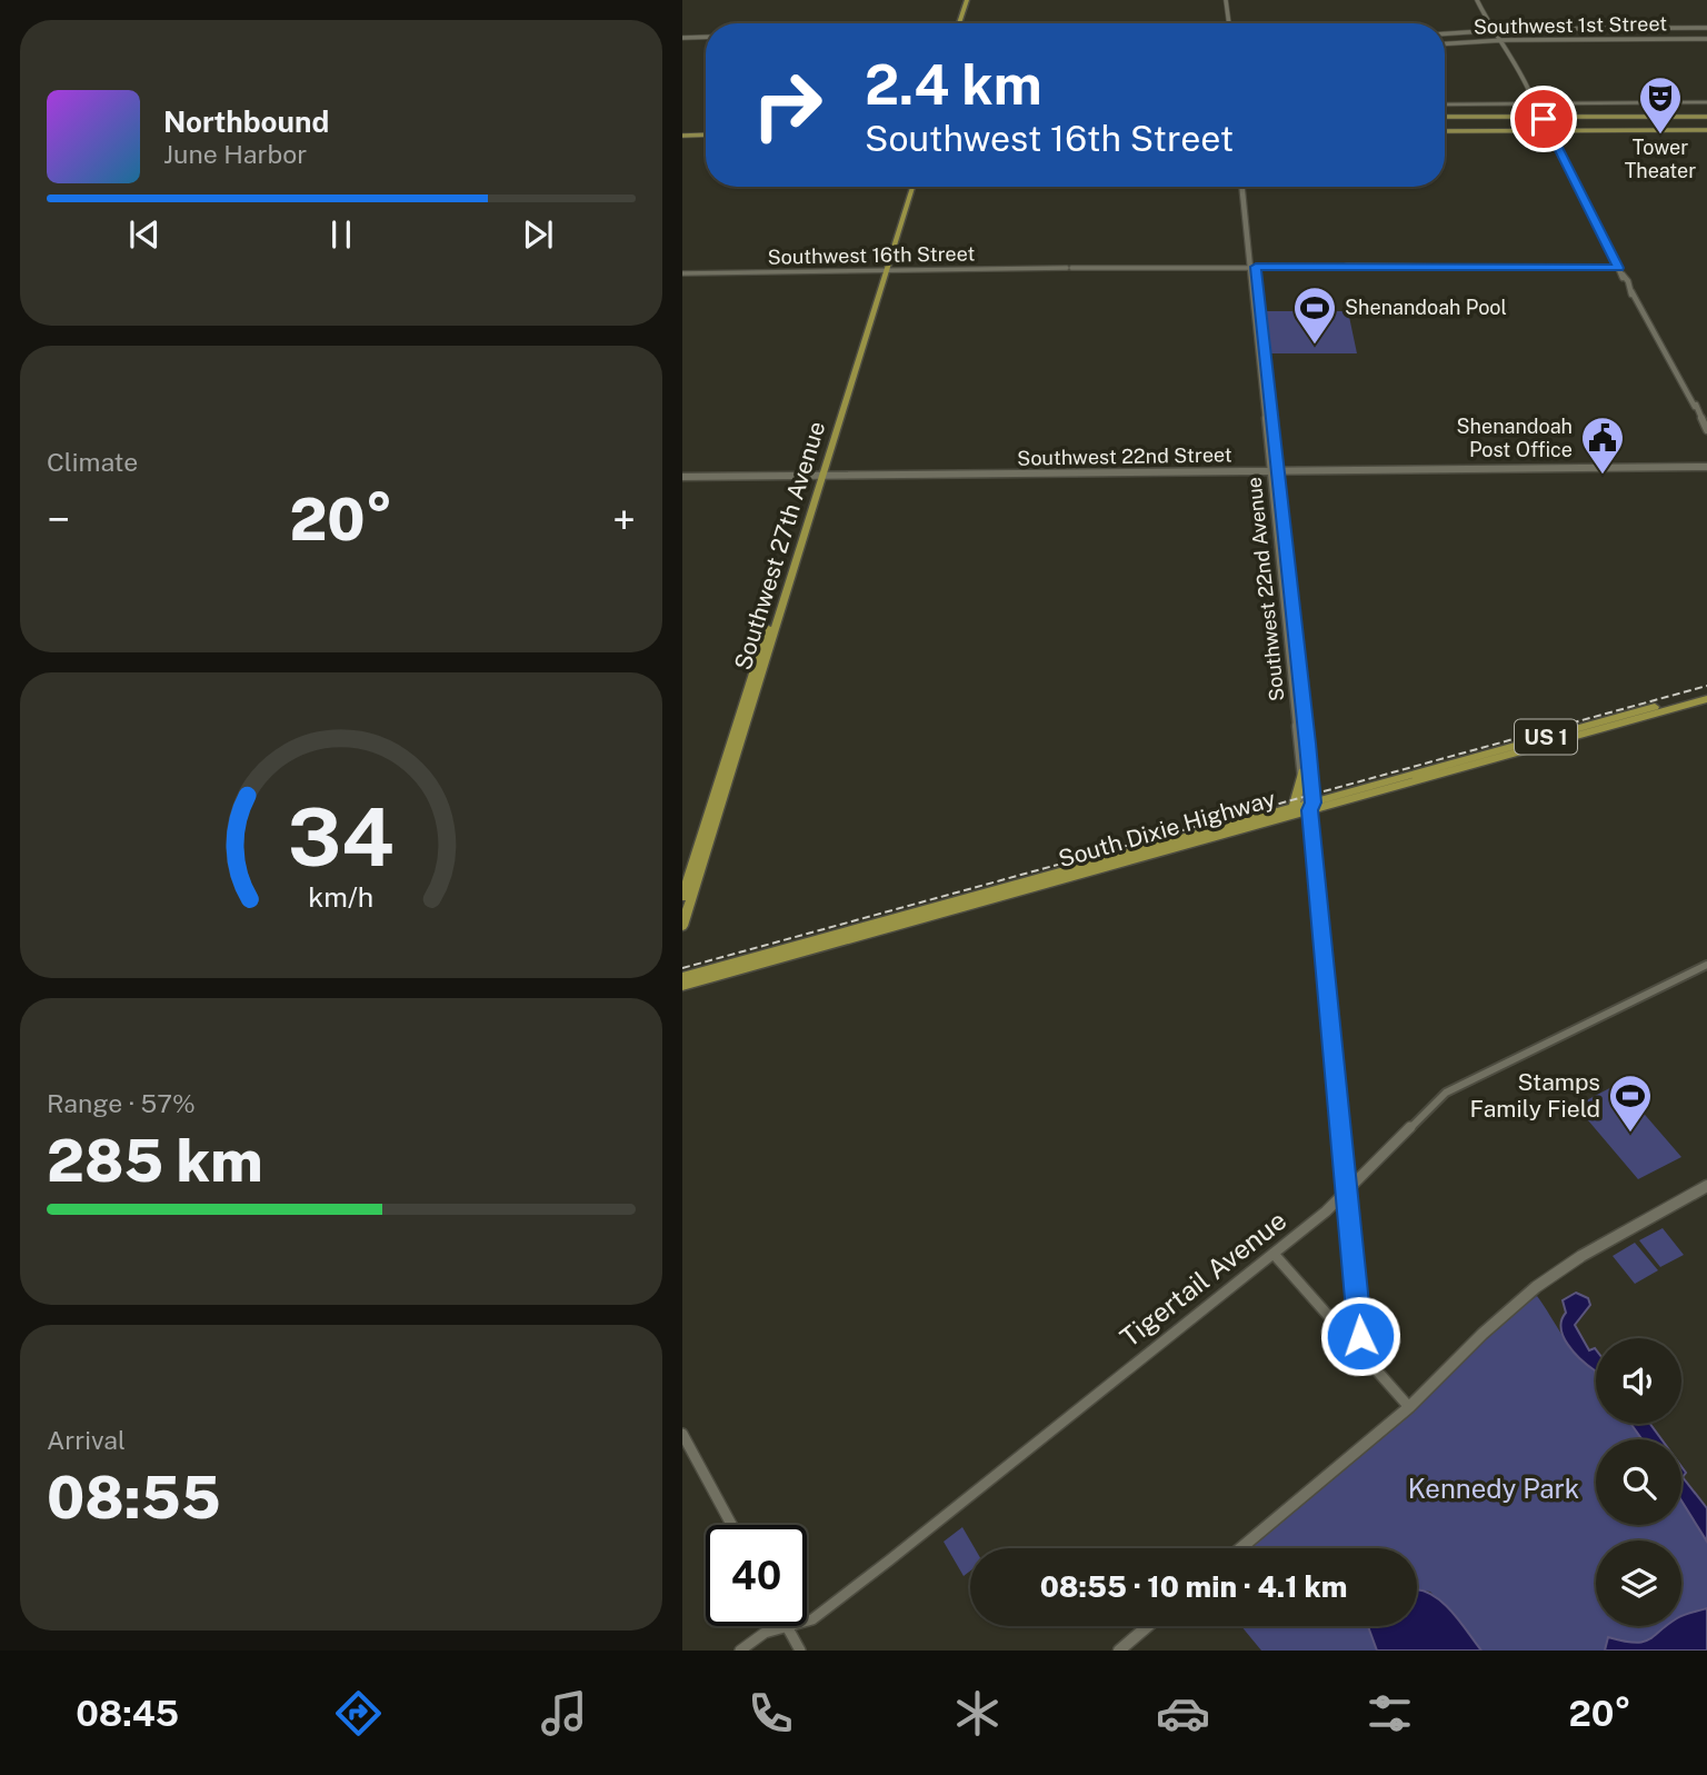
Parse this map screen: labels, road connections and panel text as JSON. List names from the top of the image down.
{
  "streets": {
    "highway": ["Southwest 27th Avenue", "US 1", "South Dixie Highway"],
    "main road": ["Southwest 1st Street", "Southwest 22nd Street", "Southwest 22nd Avenue"],
    "street": ["Southwest 16th Street", "Tigertail Avenue"]
  },
  "crossings": [
    ["Southwest 16th Street", "Southwest 27th Avenue"],
    ["Southwest 16th Street", "Southwest 22nd Avenue"],
    ["Southwest 22nd Street", "Southwest 27th Avenue"],
    ["Southwest 22nd Street", "Southwest 22nd Avenue"],
    ["Southwest 22nd Avenue", "South Dixie Highway"],
    ["Southwest 22nd Avenue", "Tigertail Avenue"]
  ],
  "parks": ["Kennedy Park"],
  "places": {
    "theatre": ["Tower Theater"],
    "sports": ["Shenandoah Pool", "Stamps Family Field"],
    "public building": ["Shenandoah Post Office"]
  },
  "page": {
    "turn": ["2.4 km", "Southwest 16th Street"],
    "song": ["Northbound", "June Harbor"],
    "tile": [
      "Climate",
      ["Range · 57%", "285 km"],
      ["Arrival", "08:55"]
    ],
    "heat": ["−", "20°", "+"],
    "limit": "40",
    "trip": "08:55 · 10 min · 4.1 km",
    "tabs": ["08:45", "20°"],
    "gauge": ["34", "km/h"]
  }
}
